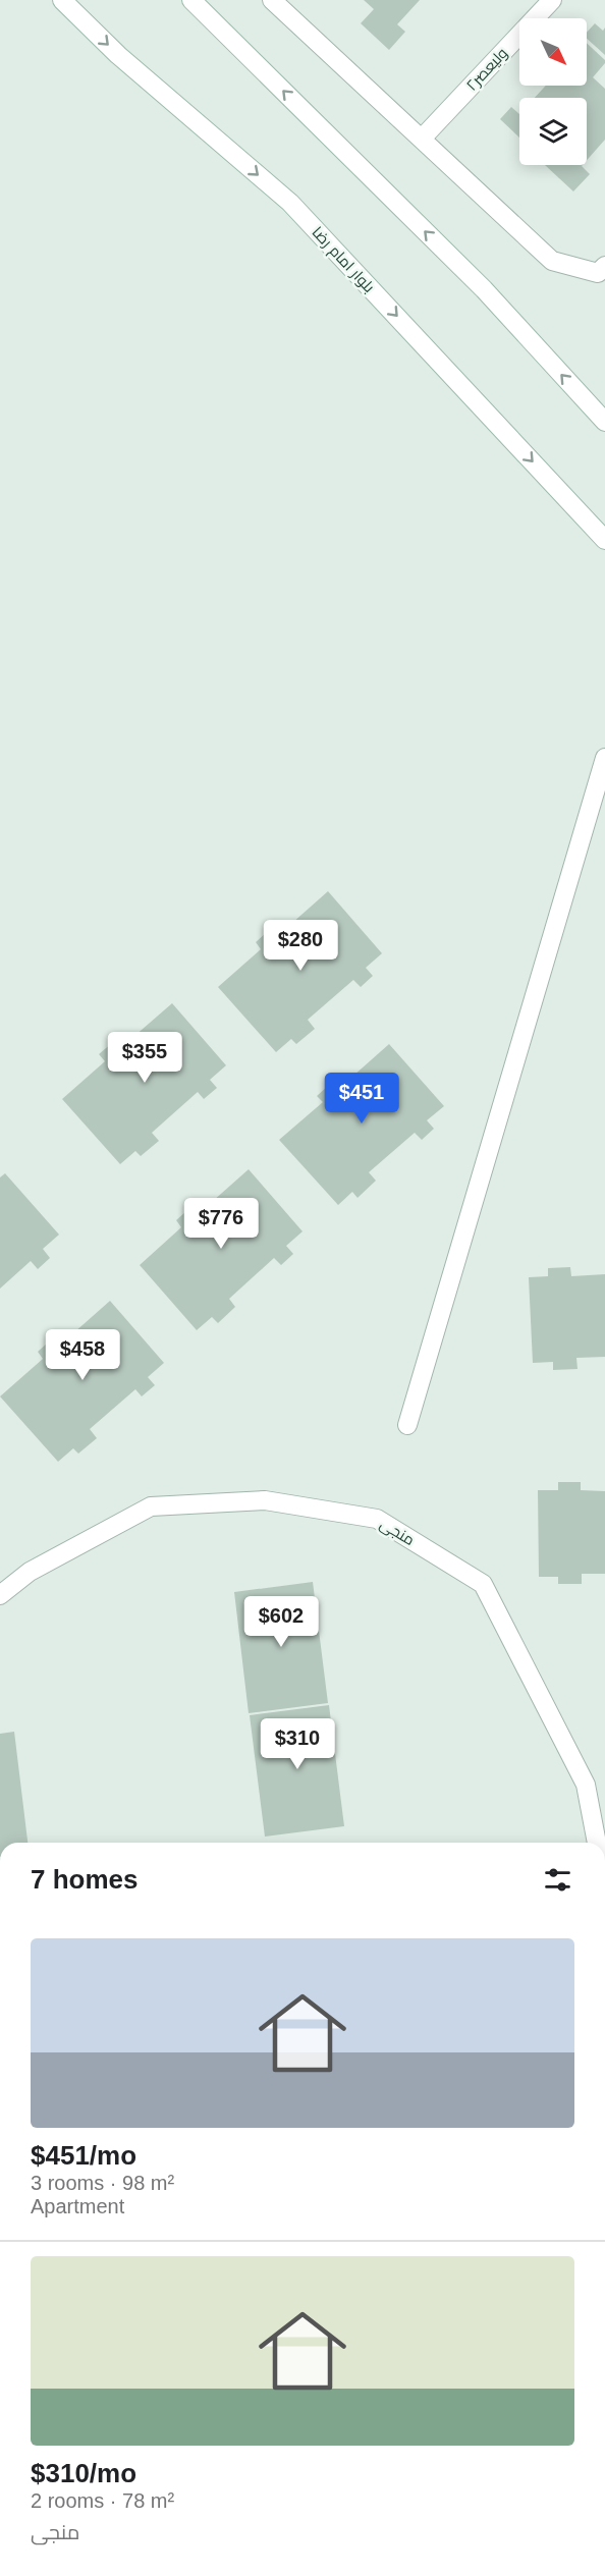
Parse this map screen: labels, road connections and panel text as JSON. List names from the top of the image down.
{
  "streets": {
    "street": ["ولیعصر۲", "بلوار امام رضا", "منجی"]
  },
  "north": "bottom right",
  "page": {
    "price": [
      "$280",
      "$355",
      "$451",
      "$776",
      "$458",
      "$602",
      "$310"
    ],
    "heading": "7 homes",
    "list": [
      {
        "name": "$451/mo",
        "note": "3 rooms · 98 m² · Apartment"
      },
      {
        "name": "$310/mo",
        "note": "2 rooms · 78 m² · منجی"
      }
    ]
  }
}
